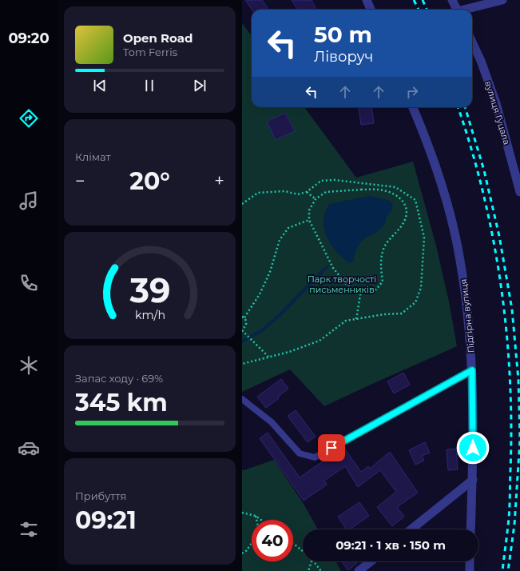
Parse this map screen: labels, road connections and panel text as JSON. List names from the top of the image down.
{
  "streets": {
    "street": ["вулиця Гуцала", "Підгірна вулиця"]
  },
  "parks": ["Парк творчості письменників"],
  "page": {
    "tabs": "09:20",
    "turn": ["50 m", "Ліворуч"],
    "song": ["Open Road", "Tom Ferris"],
    "tile": [
      "Клімат",
      ["Запас ходу · 69%", "345 km"],
      ["Прибуття", "09:21"]
    ],
    "heat": ["−", "20°", "+"],
    "limit": "40",
    "trip": "09:21 · 1 хв · 150 m",
    "gauge": ["39", "km/h"]
  }
}
